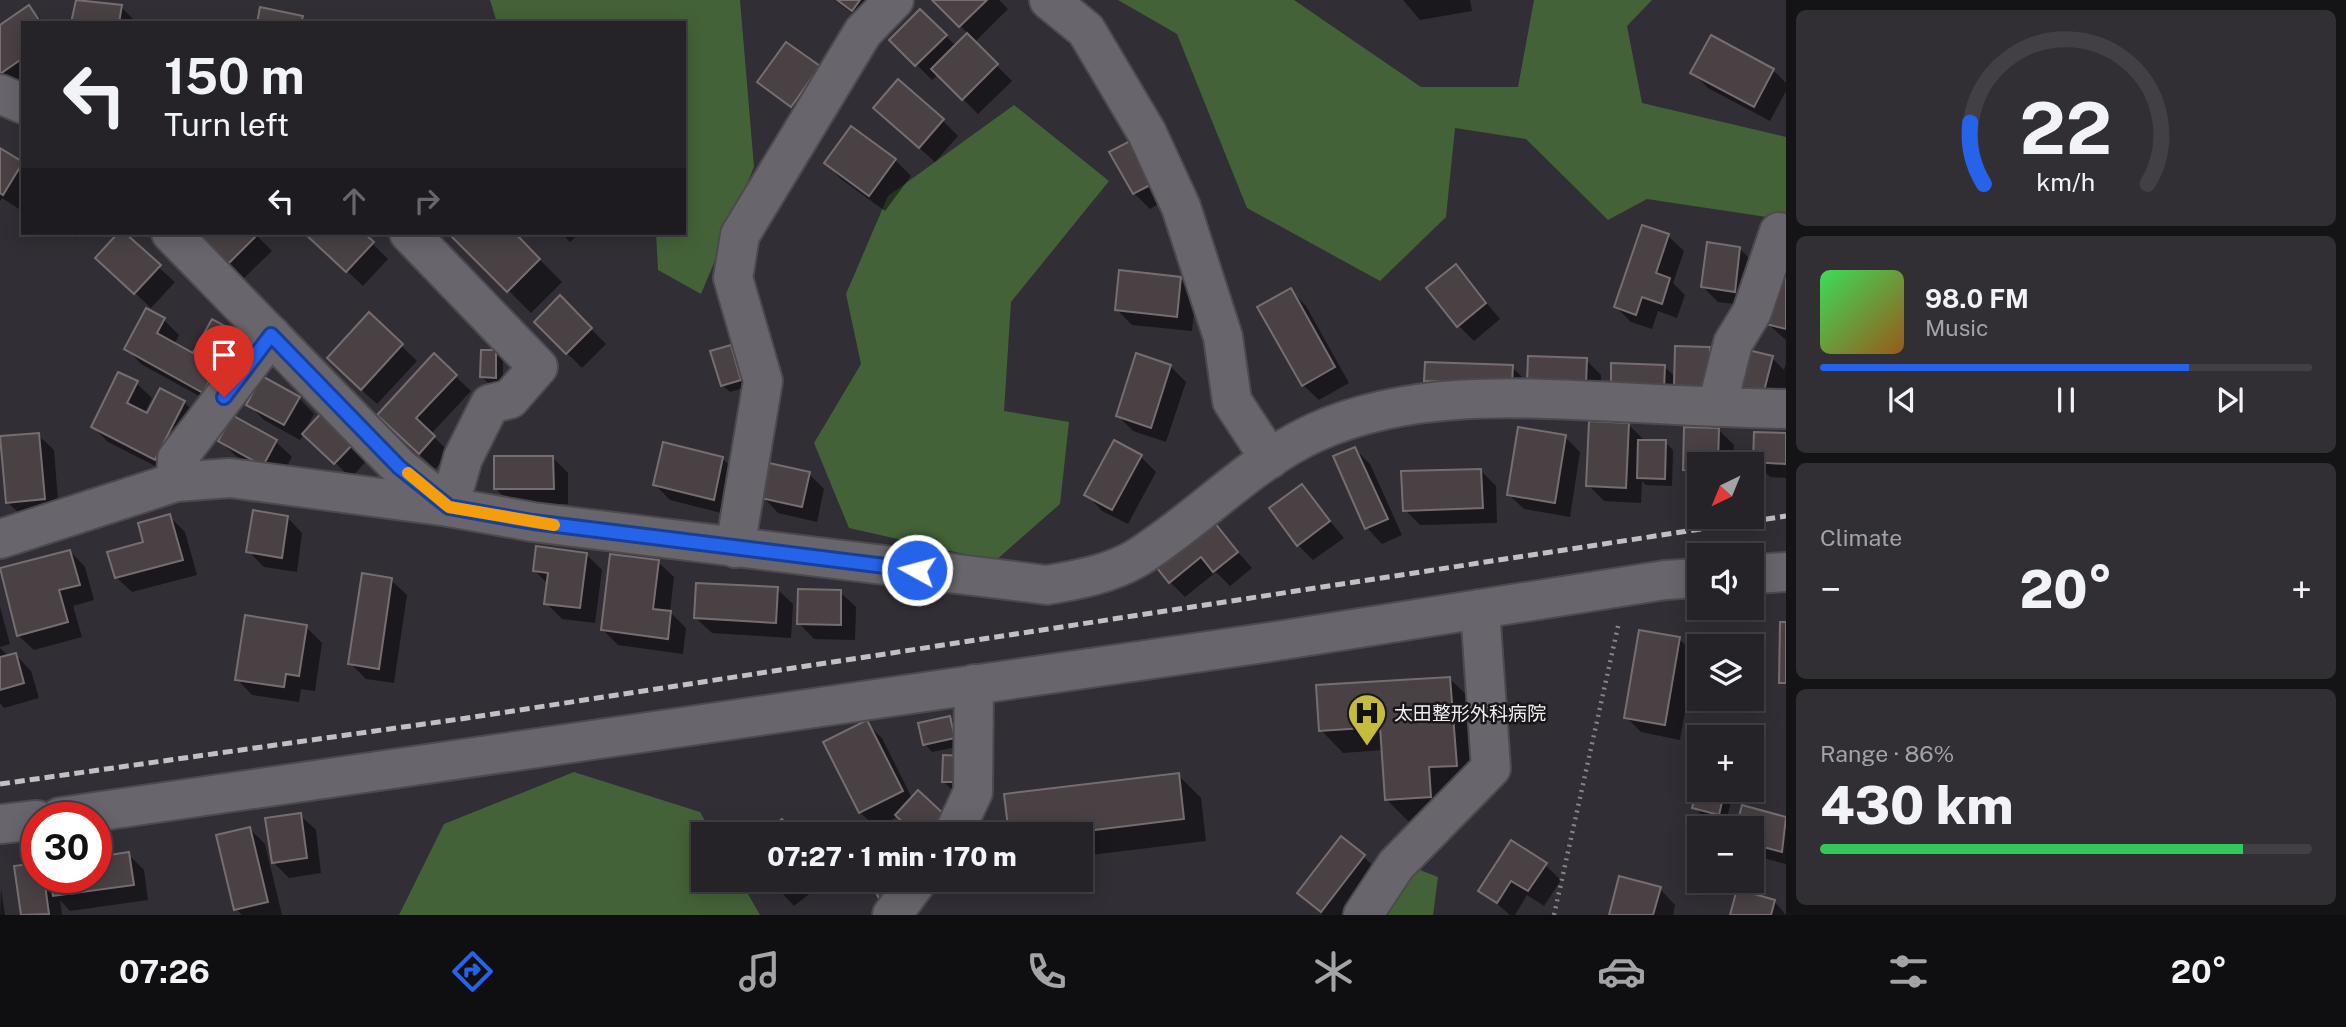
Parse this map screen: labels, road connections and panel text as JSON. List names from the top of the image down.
{
  "places": {
    "hospital": ["太田整形外科病院"]
  },
  "north": "bottom left",
  "page": {
    "turn": ["150 m", "Turn left"],
    "song": ["98.0 FM", "Music"],
    "map_buttons": ["+", "−"],
    "tile": [
      "Climate",
      ["Range · 86%", "430 km"]
    ],
    "heat": ["−", "20°", "+"],
    "limit": "30",
    "trip": "07:27 · 1 min · 170 m",
    "tabs": ["07:26", "20°"],
    "gauge": ["22", "km/h"]
  }
}
